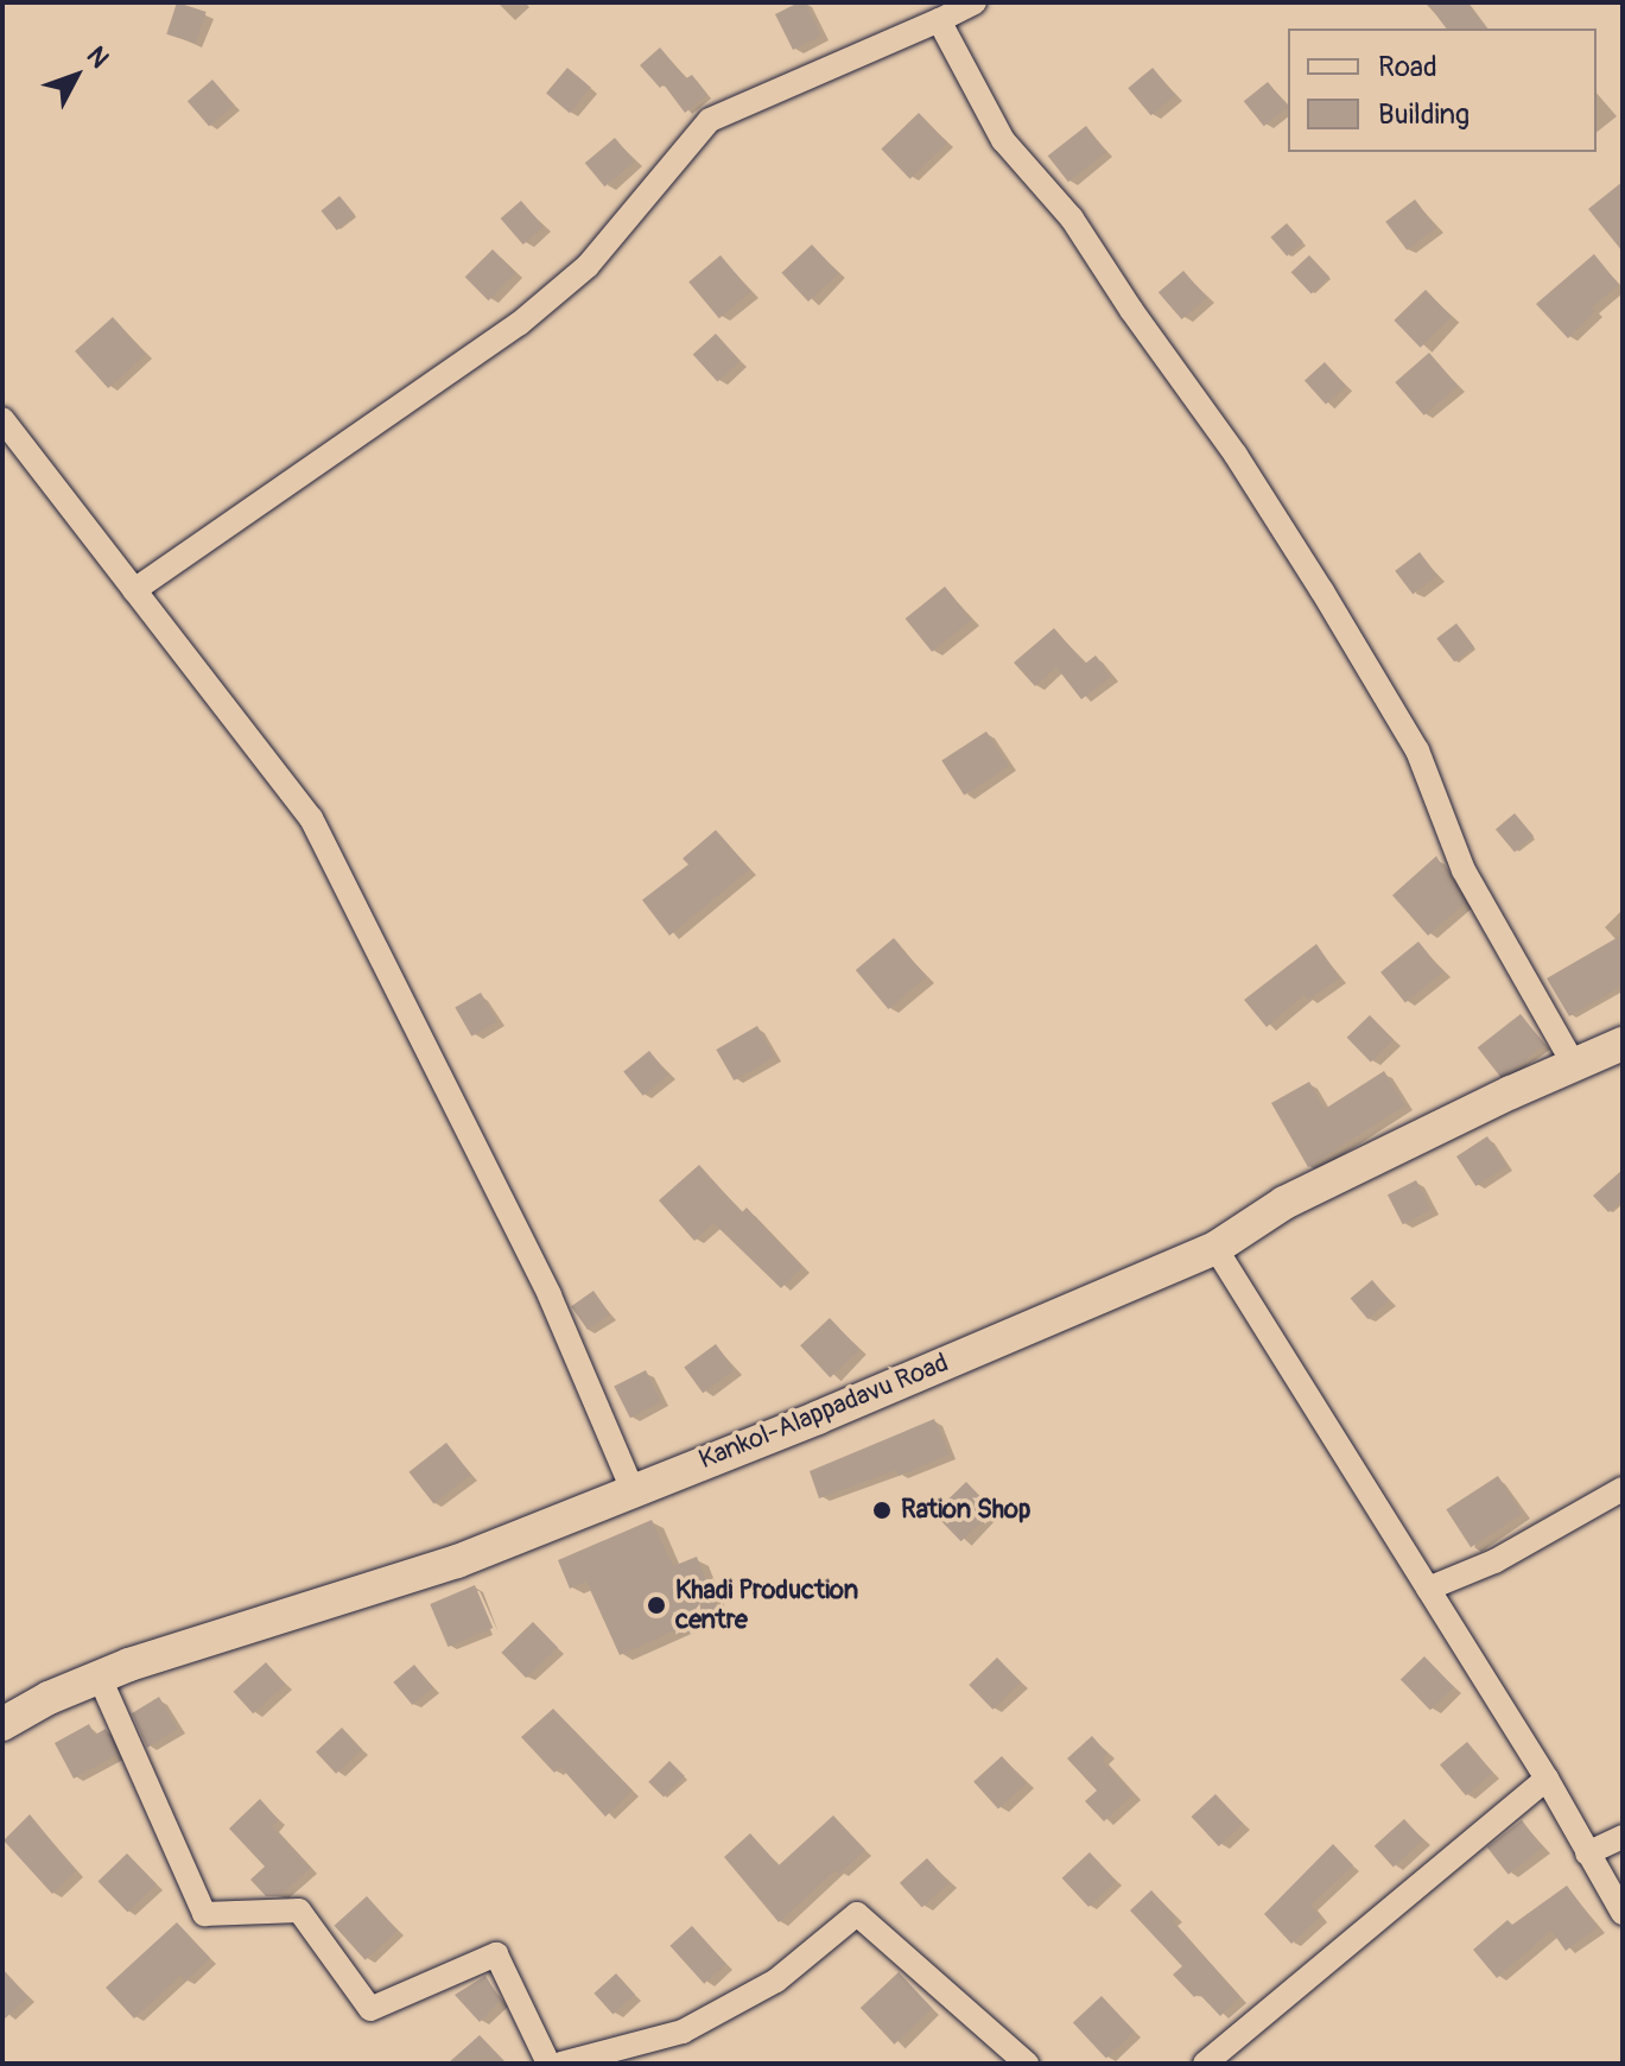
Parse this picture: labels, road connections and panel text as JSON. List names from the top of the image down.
{
  "streets": {
    "main road": ["Kankol-Alappadavu Road"]
  },
  "places": ["Ration Shop", "Khadi Production centre"],
  "legend": ["Road", "Building"],
  "north": "top right"
}
